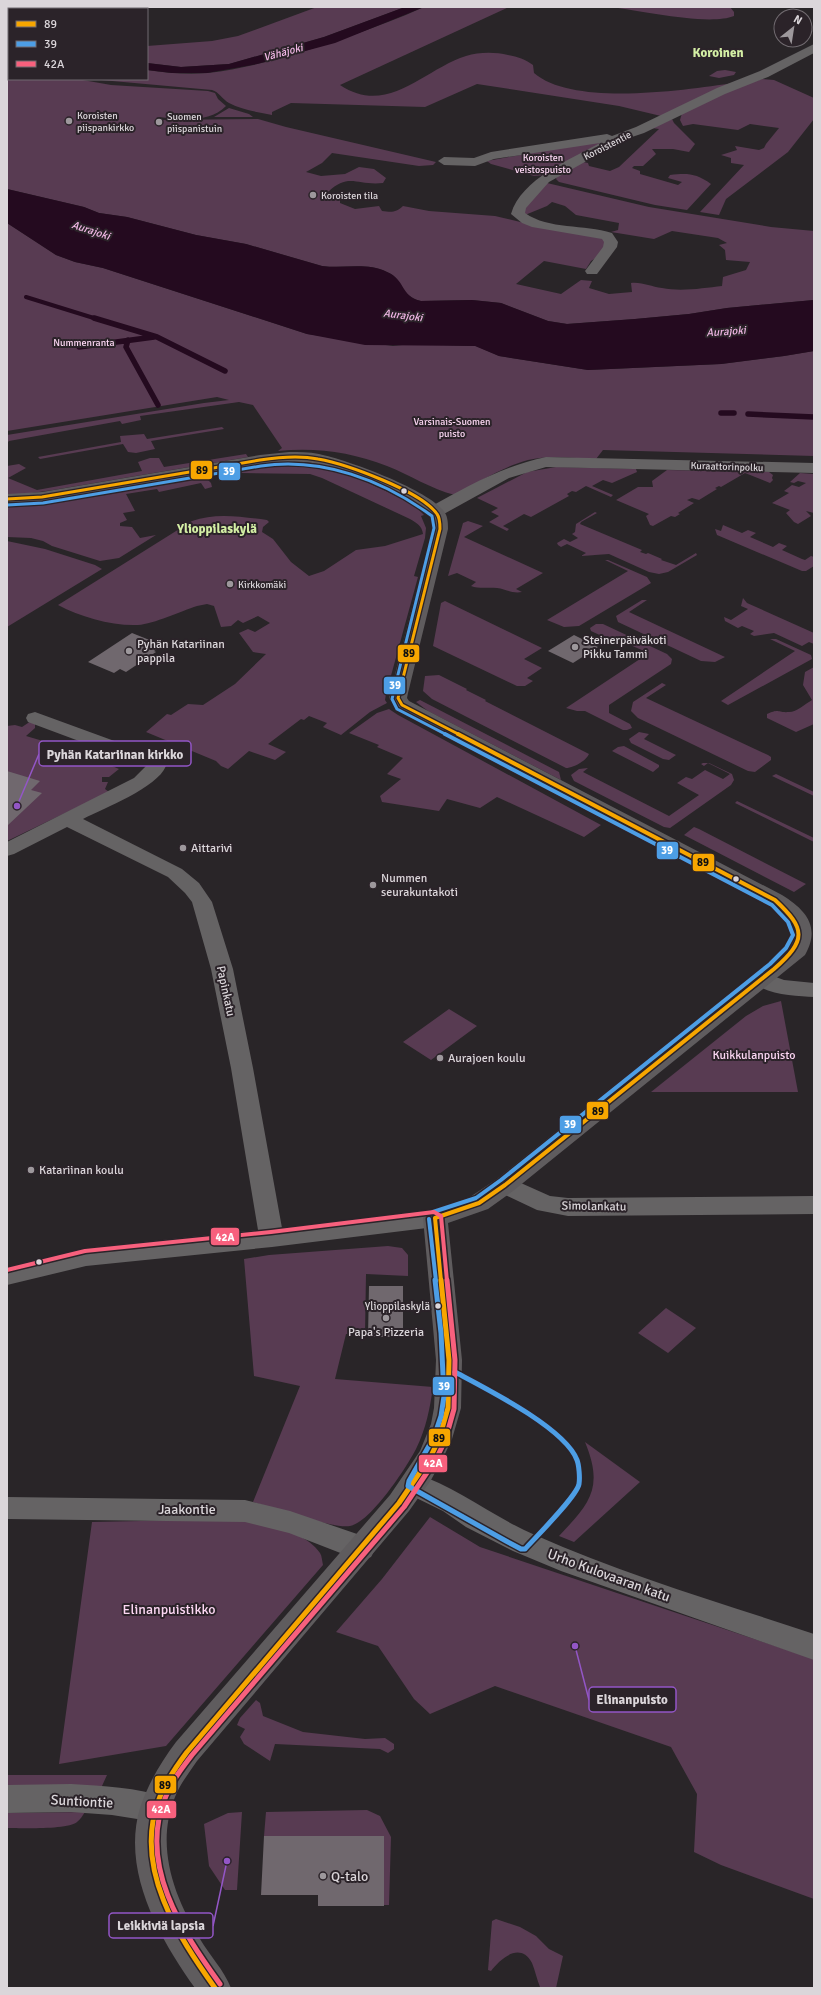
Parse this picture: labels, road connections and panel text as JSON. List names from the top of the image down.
{
  "streets": {
    "street": [
      "Koroistentie",
      "Kuraattorinpolku",
      "Papinkatu",
      "Simolankatu",
      "Jaakontie",
      "Urho Kulovaaran katu",
      "Suntiontie"
    ]
  },
  "districts": ["Koroinen", "Ylioppilaskylä"],
  "water": ["Vähäjoki", "Aurajoki"],
  "parks": [
    "Koroisten veistospuisto",
    "Nummenranta",
    "Varsinais-Suomen puisto",
    "Kuikkulanpuisto",
    "Elinanpuistikko"
  ],
  "places": [
    "Koroisten piispankirkko",
    "Suomen piispanistuin",
    "Koroisten tila",
    "Kirkkomäki",
    "Steinerpäiväkoti Pikku Tammi",
    "Pyhän Katariinan pappila",
    "Pyhän Katariinan kirkko",
    "Aittarivi",
    "Nummen seurakuntakoti",
    "Aurajoen koulu",
    "Katariinan koulu",
    "Ylioppilaskylä",
    "Papa's Pizzeria",
    "Elinanpuisto",
    "Leikkiviä lapsia",
    "Q-talo"
  ],
  "lines": ["transit line 89", "transit line 39", "transit line 42A"],
  "legend": ["89", "39", "42A"],
  "north": "top right"
}
